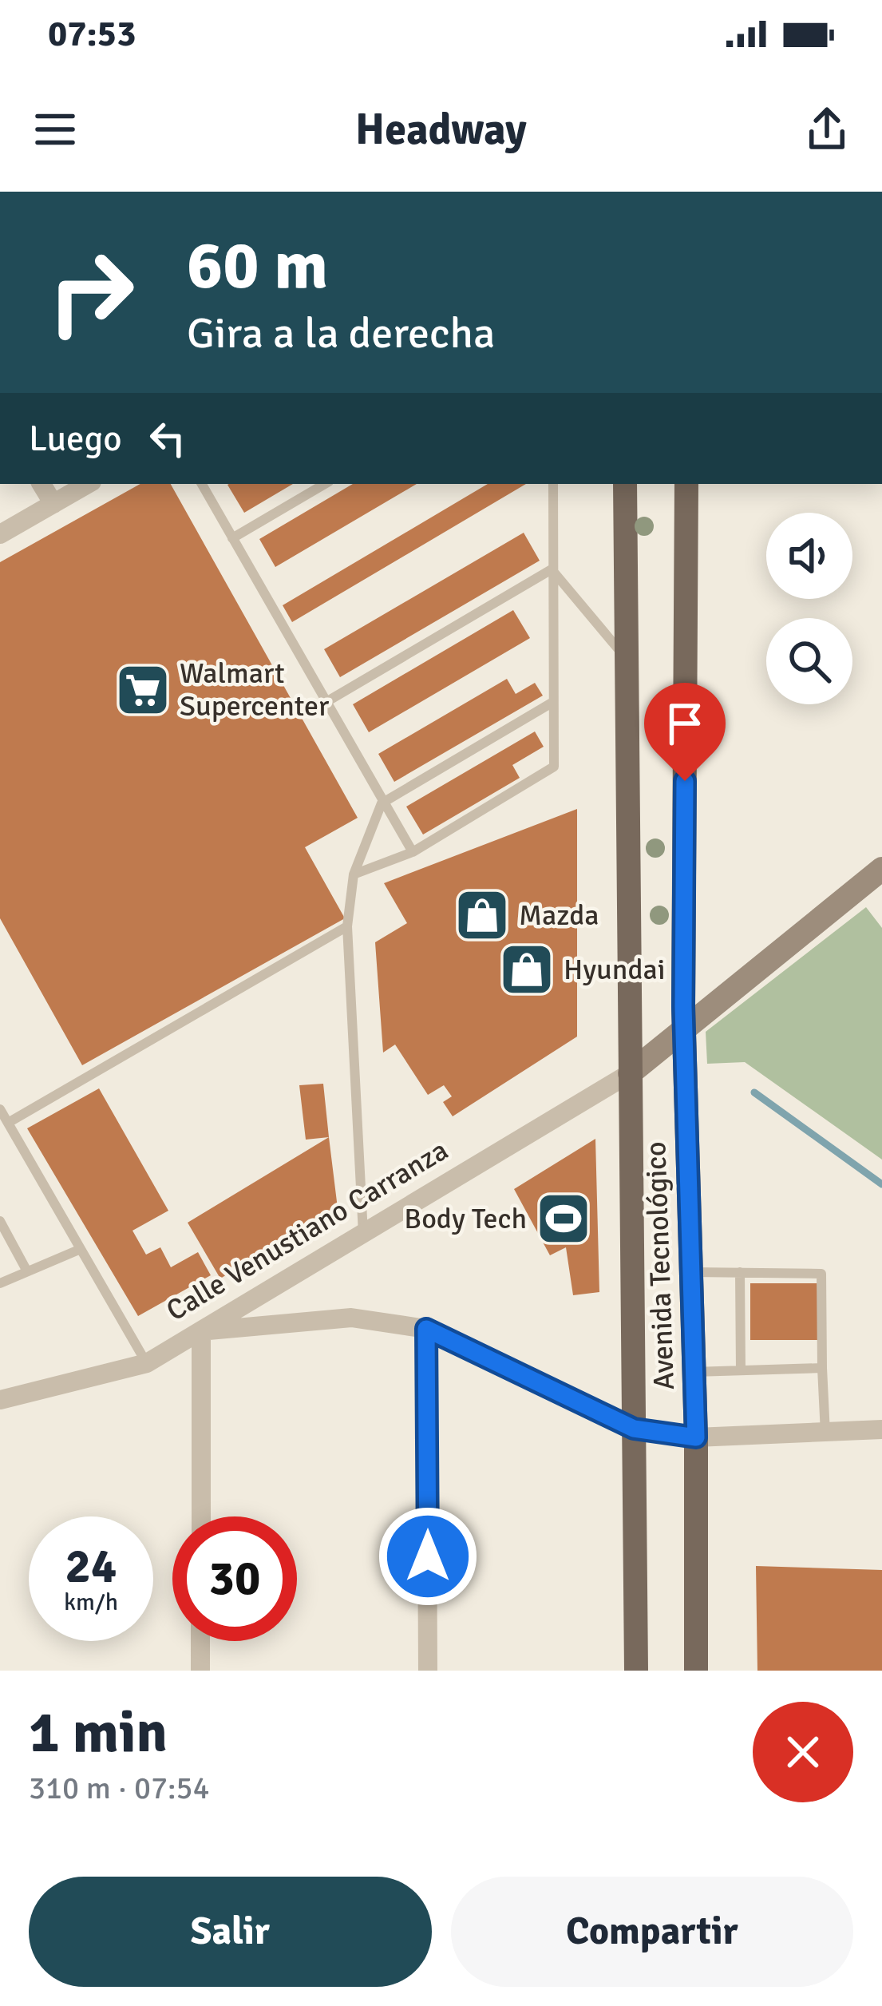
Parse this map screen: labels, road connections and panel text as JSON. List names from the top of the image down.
{
  "streets": {
    "main road": ["Avenida Tecnológico"],
    "street": ["Calle Venustiano Carranza"]
  },
  "crossings": [
    ["Calle Venustiano Carranza", "Avenida Tecnológico"]
  ],
  "places": {
    "supermarket": ["Walmart Supercenter"],
    "shop": ["Mazda", "Hyundai"],
    "sports": ["Body Tech"]
  },
  "page": {
    "status": "07:53",
    "header": "Headway",
    "turn": ["60 m", "Gira a la derecha"],
    "then": "Luego",
    "speed": "24 km/h",
    "limit": "30",
    "heading": ["1 min", "310 m · 07:54"],
    "buttons": ["Salir", "Compartir"]
  }
}
